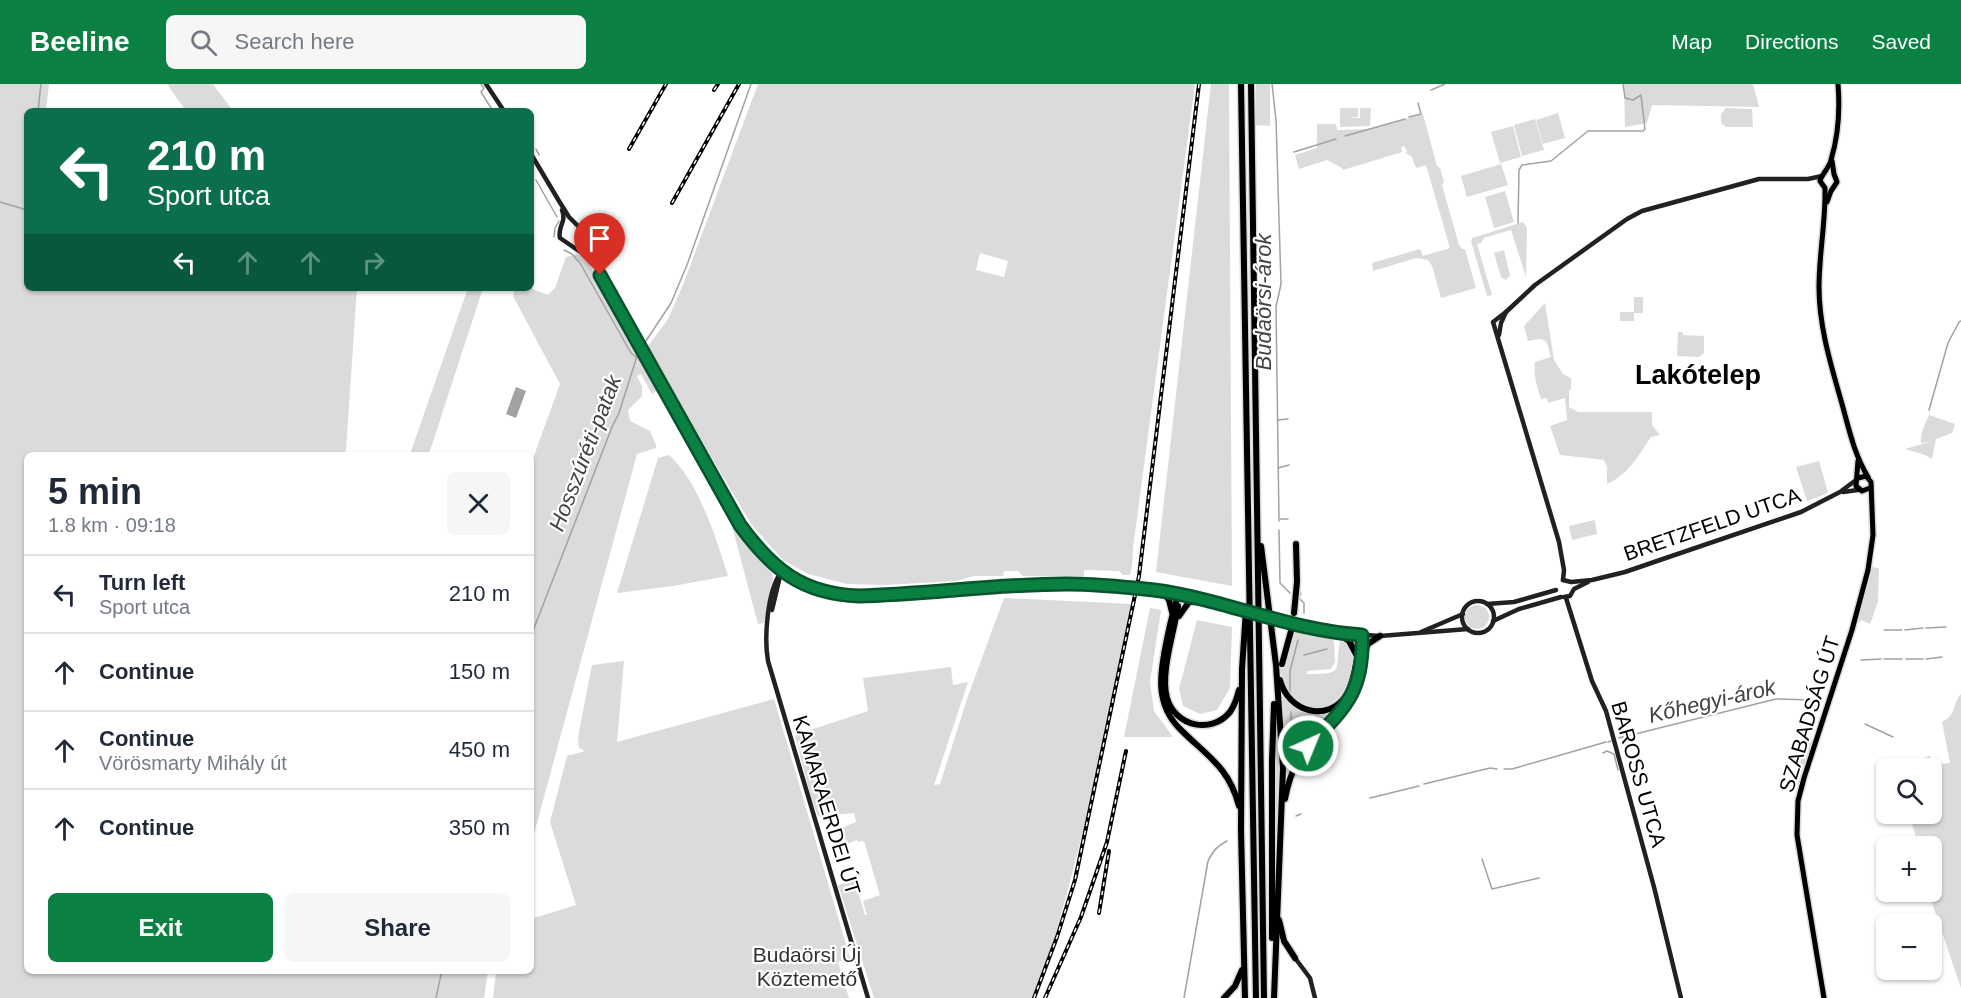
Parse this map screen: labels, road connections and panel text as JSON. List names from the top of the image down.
{
  "streets": {
    "main road": ["SZABADSÁG ÚT"],
    "street": ["BRETZFELD UTCA", "BAROSS UTCA", "KAMARAERDEI ÚT"]
  },
  "crossings": [
    ["BRETZFELD UTCA", "SZABADSÁG ÚT"],
    ["BRETZFELD UTCA", "BAROSS UTCA"]
  ],
  "districts": ["Lakótelep"],
  "water": ["Budaörsi-árok", "Hosszúréti-patak", "Kőhegyi-árok"],
  "parks": ["Budaörsi Új Köztemető"],
  "page": {
    "header": "Beeline",
    "search": "Search here",
    "nav": ["Map", "Directions", "Saved"],
    "turn": ["210 m", "Sport utca"],
    "heading": ["5 min", "1.8 km · 09:18"],
    "list": [
      {
        "name": "Turn left",
        "note": "Sport utca",
        "value": "210 m"
      },
      {
        "name": "Continue",
        "value": "150 m"
      },
      {
        "name": "Continue",
        "note": "Vörösmarty Mihály út",
        "value": "450 m"
      },
      {
        "name": "Continue",
        "value": "350 m"
      }
    ],
    "map_buttons": ["+", "−"],
    "buttons": ["Exit", "Share"]
  }
}
